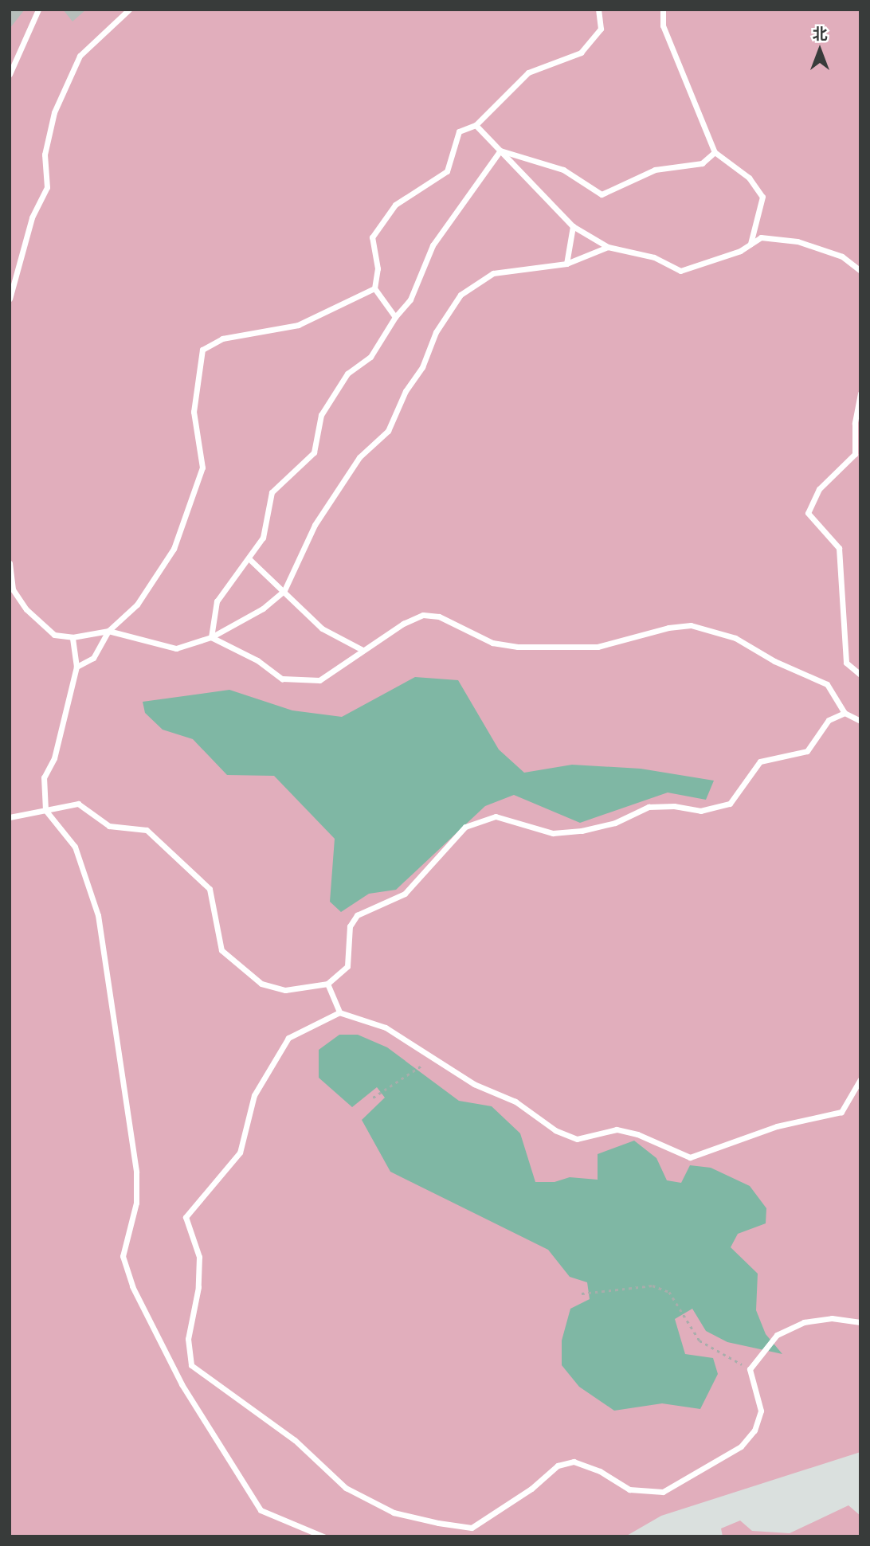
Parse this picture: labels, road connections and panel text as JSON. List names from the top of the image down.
{
  "north": "top"
}
